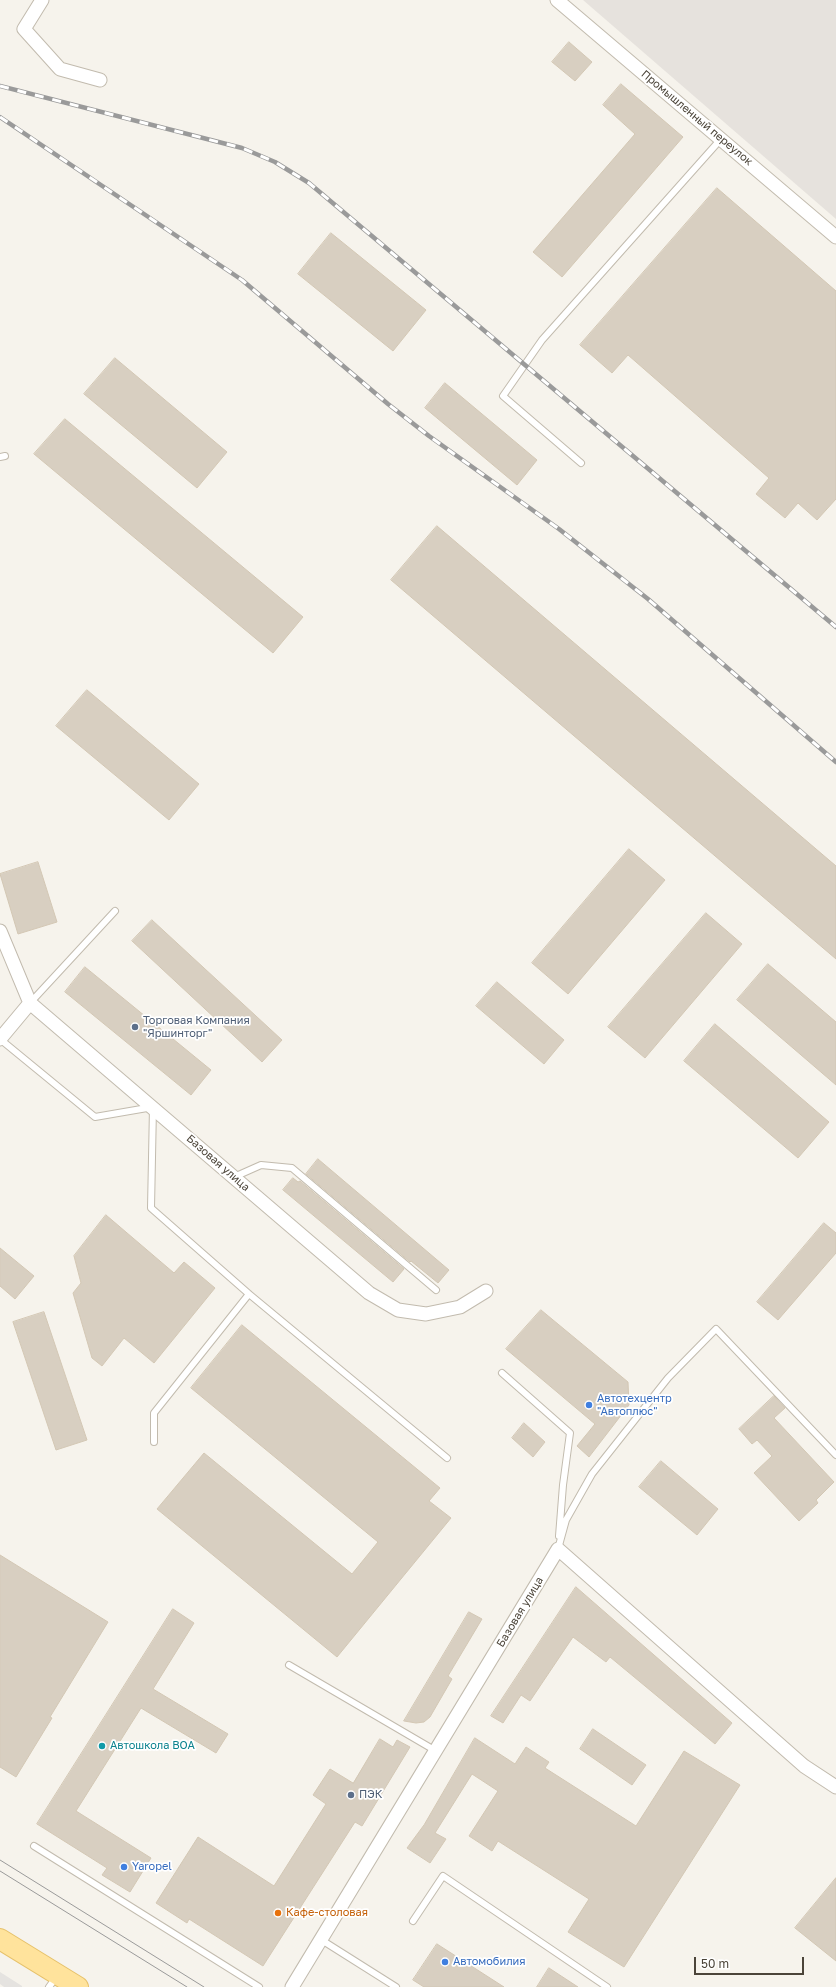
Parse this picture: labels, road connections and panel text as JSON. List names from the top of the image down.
{
  "streets": {
    "street": ["Промышленный переулок", "Базовая улица"]
  },
  "places": [
    "Торговая Компания \"Яршинторг\"",
    "Автотехцентр \"Автоплюс\"",
    "Автошкола ВОА",
    "ПЭК",
    "Yaropel",
    "Кафе-столовая",
    "Автомобилия"
  ],
  "scale_bar": "50 m"
}
